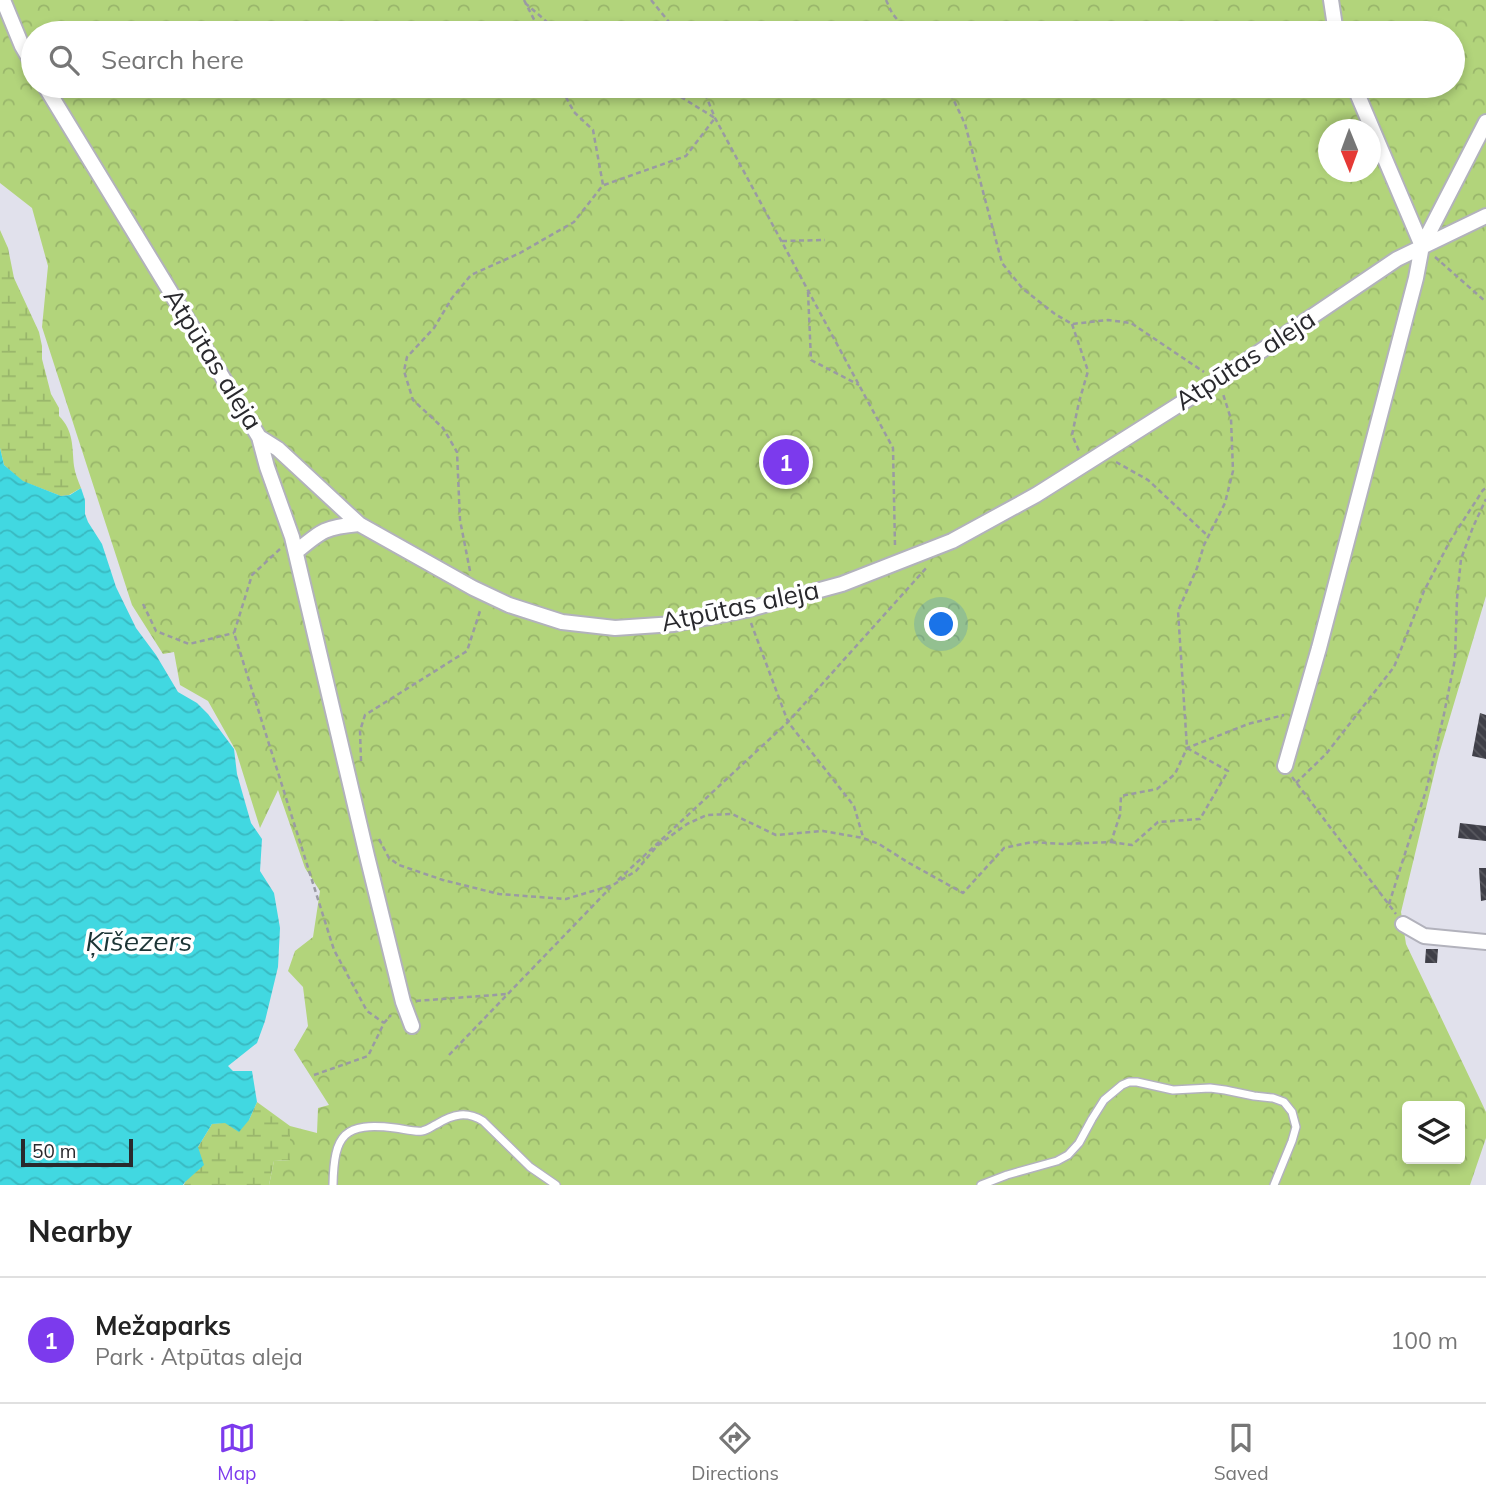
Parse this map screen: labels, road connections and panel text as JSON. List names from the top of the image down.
{
  "streets": {
    "street": ["Atpūtas aleja"]
  },
  "water": ["Ķīšezers"],
  "scale_bar": "50 m",
  "north": "bottom",
  "page": {
    "search": "Search here",
    "pins": "1",
    "scale": "50 m",
    "heading": "Nearby",
    "list": [
      {
        "mark": "1",
        "name": "Mežaparks",
        "note": "Park · Atpūtas aleja",
        "value": "100 m"
      }
    ],
    "nav": ["Map", "Directions", "Saved"]
  }
}
